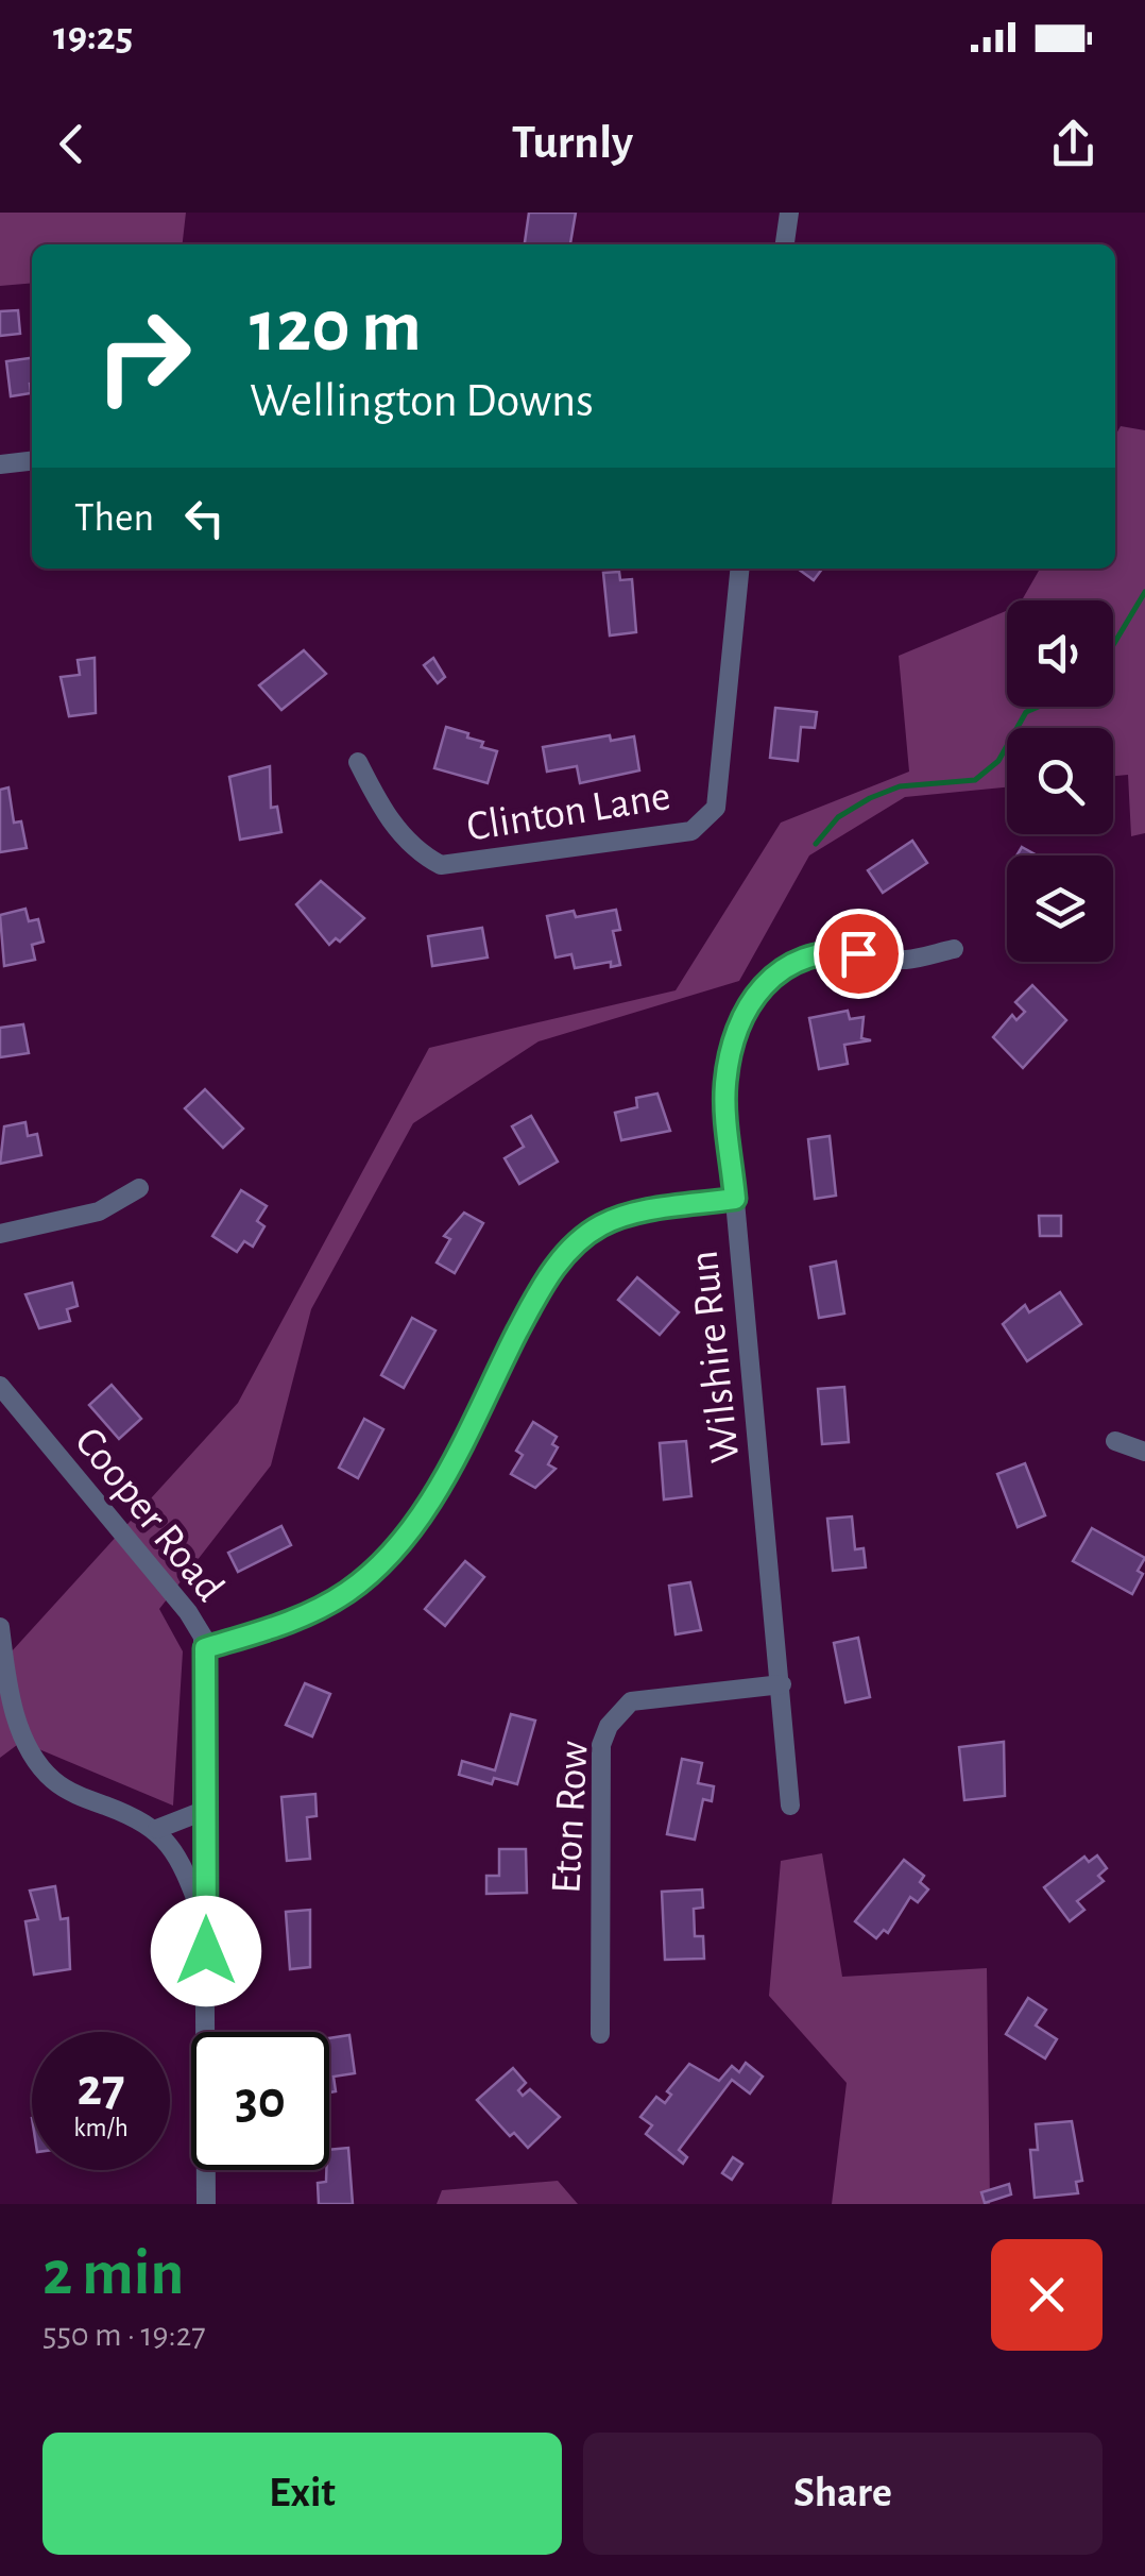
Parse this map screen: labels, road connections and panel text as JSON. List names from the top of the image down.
{
  "streets": {
    "street": [
      "Clinton Lane",
      "Wilshire Run",
      "Cooper Road",
      "Eton Row"
    ]
  },
  "crossings": [
    ["Wilshire Run", "Eton Row"]
  ],
  "page": {
    "status": "19:25",
    "header": "Turnly",
    "turn": ["120 m", "Wellington Downs"],
    "then": "Then",
    "speed": "27 km/h",
    "limit": "30",
    "heading": ["2 min", "550 m · 19:27"],
    "buttons": ["Exit", "Share"]
  }
}
